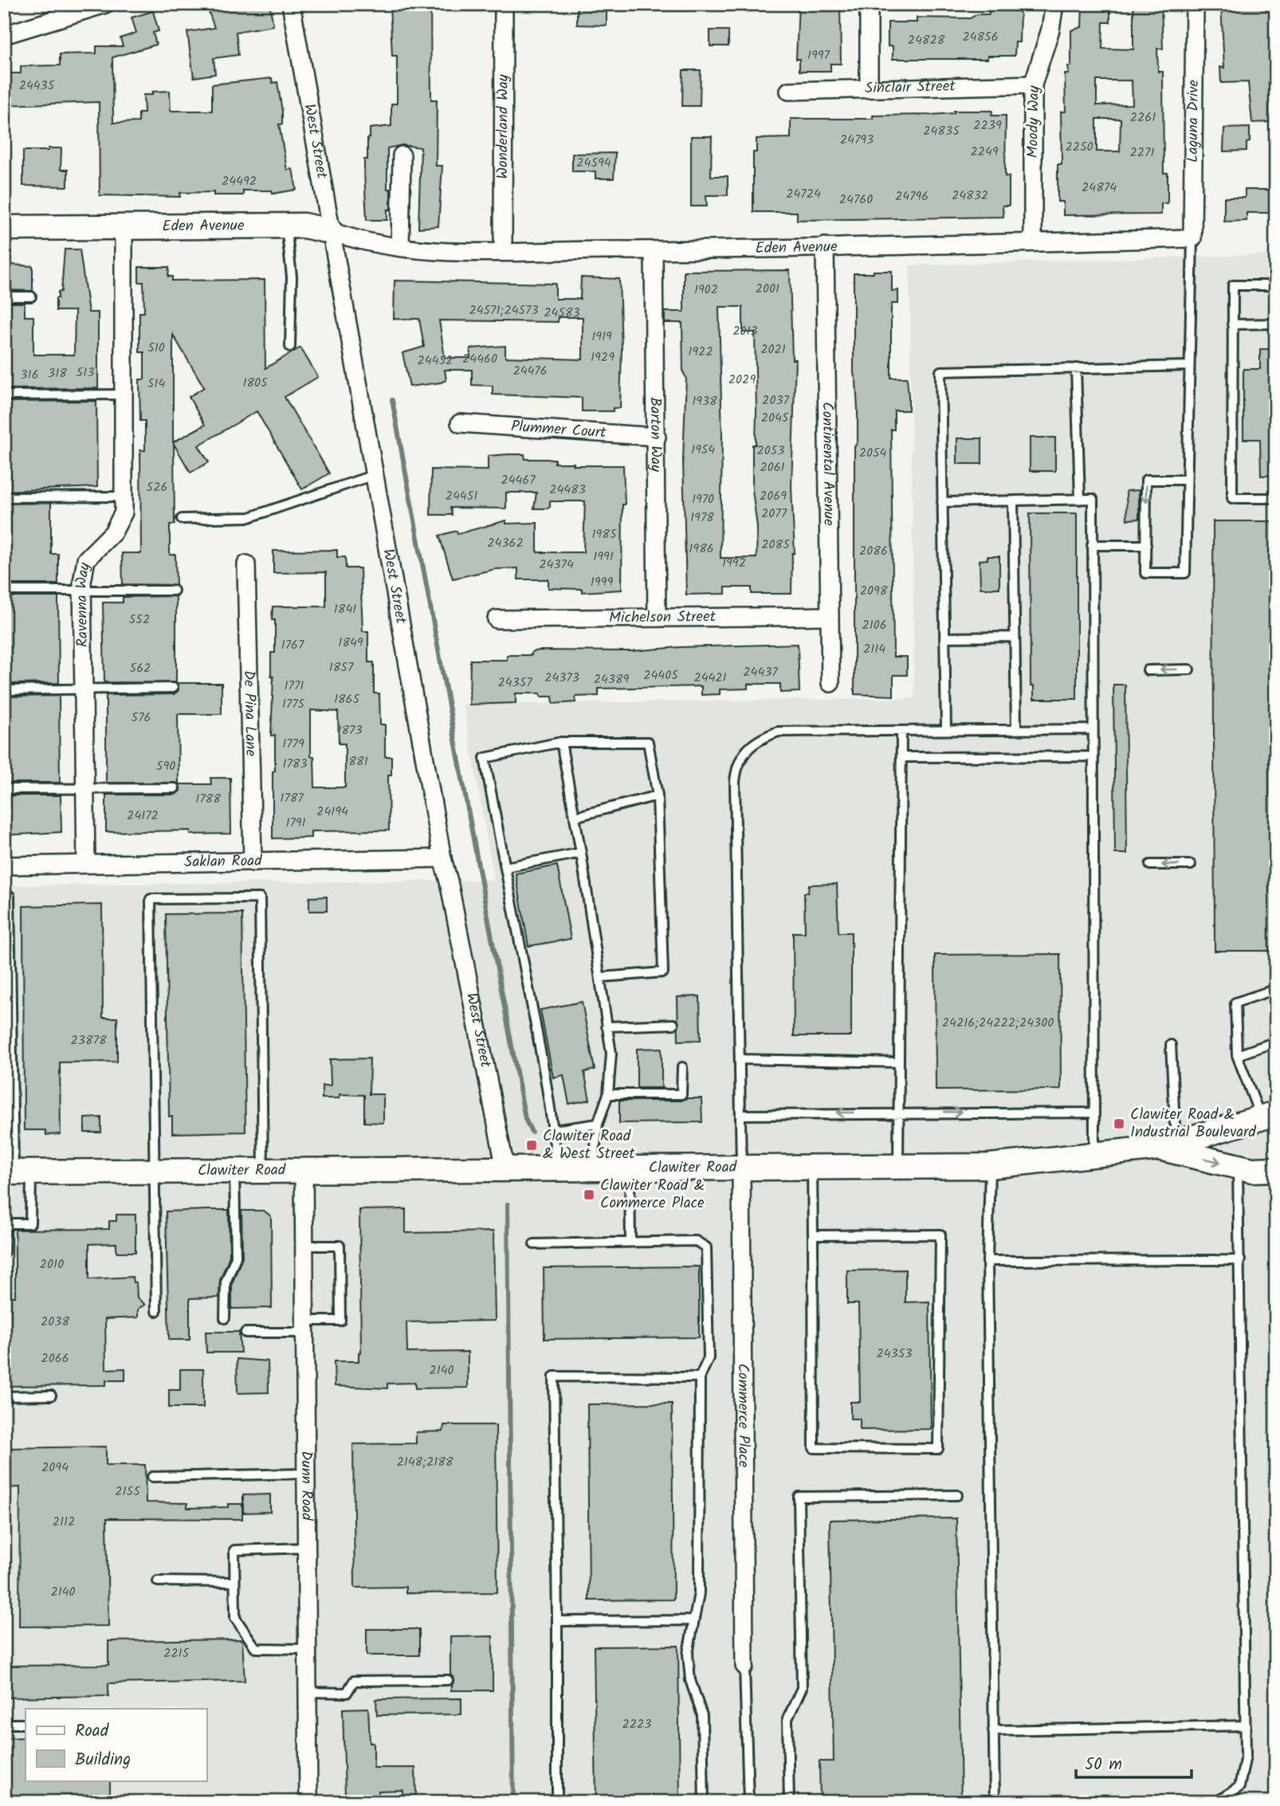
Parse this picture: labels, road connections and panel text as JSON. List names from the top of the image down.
{
  "streets": {
    "main road": ["Eden Avenue", "Clawiter Road"],
    "street": [
      "Sinclair Street",
      "Laguna Drive",
      "Moody Way",
      "Wonderland Way",
      "West Street",
      "Plummer Court",
      "Barton Way",
      "Continental Avenue",
      "Ravenna Way",
      "Michelson Street",
      "De Pina Lane",
      "Saklan Road",
      "Commerce Place",
      "Dunn Road"
    ]
  },
  "crossings": [
    ["Sinclair Street", "Moody Way"],
    ["Laguna Drive", "Eden Avenue"],
    ["Moody Way", "Eden Avenue"],
    ["Wonderland Way", "Eden Avenue"],
    ["West Street", "Eden Avenue"],
    ["West Street", "Saklan Road"],
    ["West Street", "Clawiter Road"],
    ["Eden Avenue", "Barton Way"],
    ["Eden Avenue", "Continental Avenue"],
    ["Eden Avenue", "Ravenna Way"],
    ["Plummer Court", "Barton Way"],
    ["Barton Way", "Michelson Street"],
    ["Continental Avenue", "Michelson Street"],
    ["Ravenna Way", "Saklan Road"],
    ["De Pina Lane", "Saklan Road"],
    ["Clawiter Road", "Commerce Place"],
    ["Clawiter Road", "Dunn Road"]
  ],
  "places": {
    "transit": ["Clawiter Road & Industrial Boulevard", "Clawiter Road & West Street", "Clawiter Road & Commerce Place"]
  },
  "house_numbers": [
    "24856",
    "24828",
    "1997",
    "24435",
    "2261",
    "2239",
    "24835",
    "24793",
    "2250",
    "2249",
    "2271",
    "24594",
    "24492",
    "24874",
    "24724",
    "24832",
    "24796",
    "24760",
    "2001",
    "1902",
    "24571;24573",
    "24583",
    "2013",
    "1919",
    "510",
    "2021",
    "1922",
    "1929",
    "24460",
    "24452",
    "24476",
    "513",
    "318",
    "316",
    "2029",
    "1805",
    "514",
    "2037",
    "1938",
    "2045",
    "1954",
    "2053",
    "2054",
    "2061",
    "24467",
    "526",
    "24483",
    "24451",
    "2069",
    "1970",
    "2077",
    "1978",
    "1985",
    "24362",
    "2085",
    "1986",
    "2086",
    "1991",
    "1992",
    "24374",
    "1999",
    "2098",
    "1841",
    "552",
    "2106",
    "1849",
    "1767",
    "2114",
    "1857",
    "562",
    "24437",
    "24405",
    "24373",
    "24421",
    "24389",
    "24357",
    "1771",
    "1865",
    "1775",
    "576",
    "1873",
    "1779",
    "1881",
    "1783",
    "590",
    "1787",
    "1788",
    "24194",
    "24172",
    "1791",
    "24216;24222;24300",
    "23878",
    "2010",
    "2038",
    "24353",
    "2066",
    "2140",
    "2148;2188",
    "2094",
    "2155",
    "2112",
    "2140",
    "2215",
    "2223"
  ],
  "legend": ["Road", "Building"],
  "scale_bar": "50 m"
}
